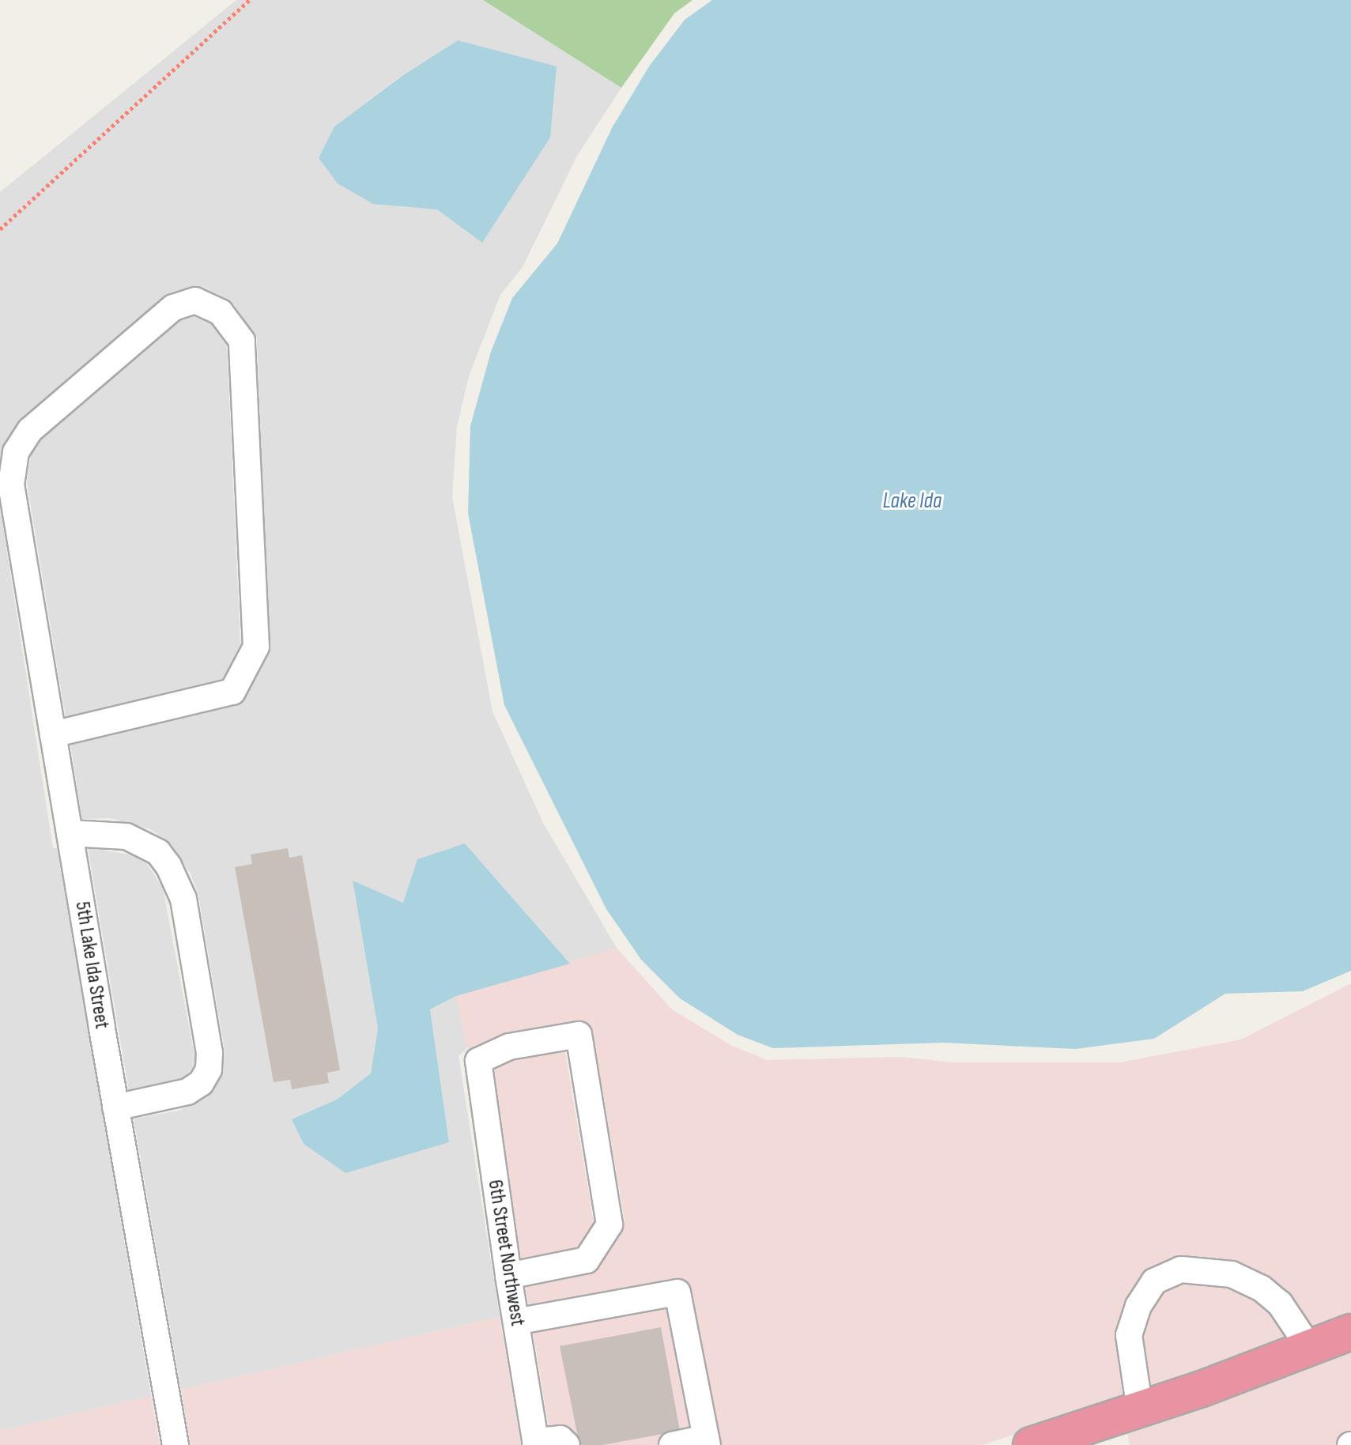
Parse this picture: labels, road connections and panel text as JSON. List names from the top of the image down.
{
  "streets": {
    "street": ["5th Lake Ida Street", "6th Street Northwest"]
  },
  "water": ["Lake Ida"]
}
